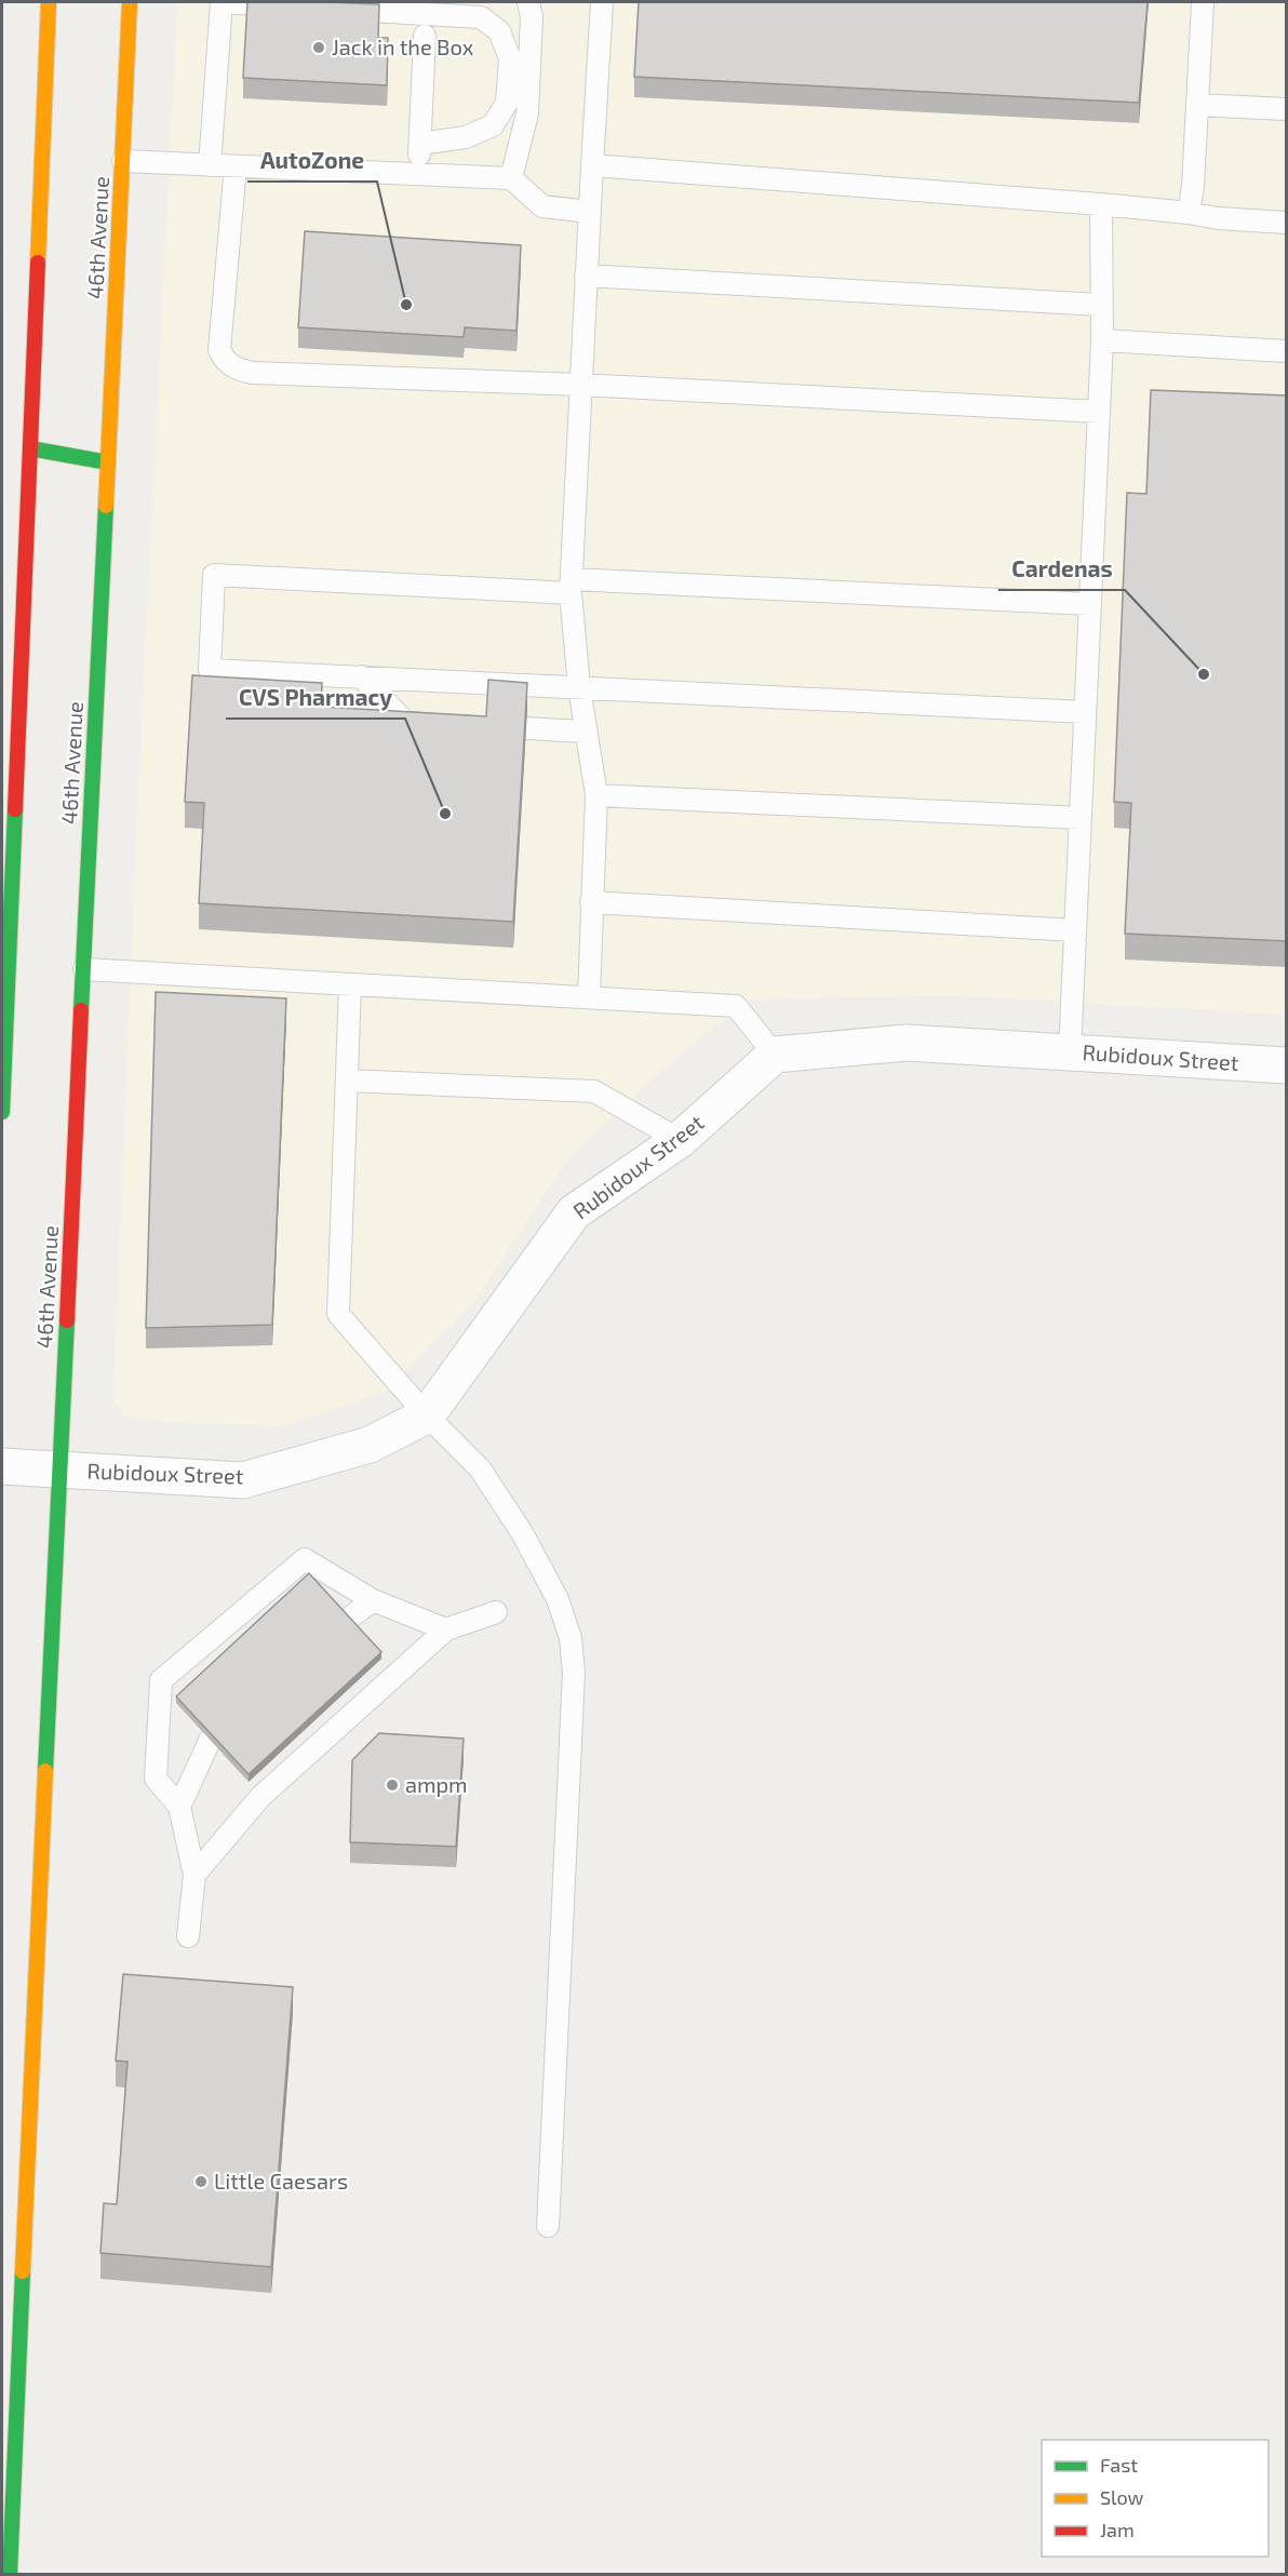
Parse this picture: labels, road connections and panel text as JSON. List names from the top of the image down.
{
  "streets": {
    "main road": ["46th Avenue"],
    "street": ["Rubidoux Street"]
  },
  "crossings": [
    ["46th Avenue", "Rubidoux Street"]
  ],
  "places": [
    "Jack in the Box",
    "AutoZone",
    "Cardenas",
    "CVS Pharmacy",
    "ampm",
    "Little Caesars"
  ],
  "legend": ["Fast", "Slow", "Jam"]
}
